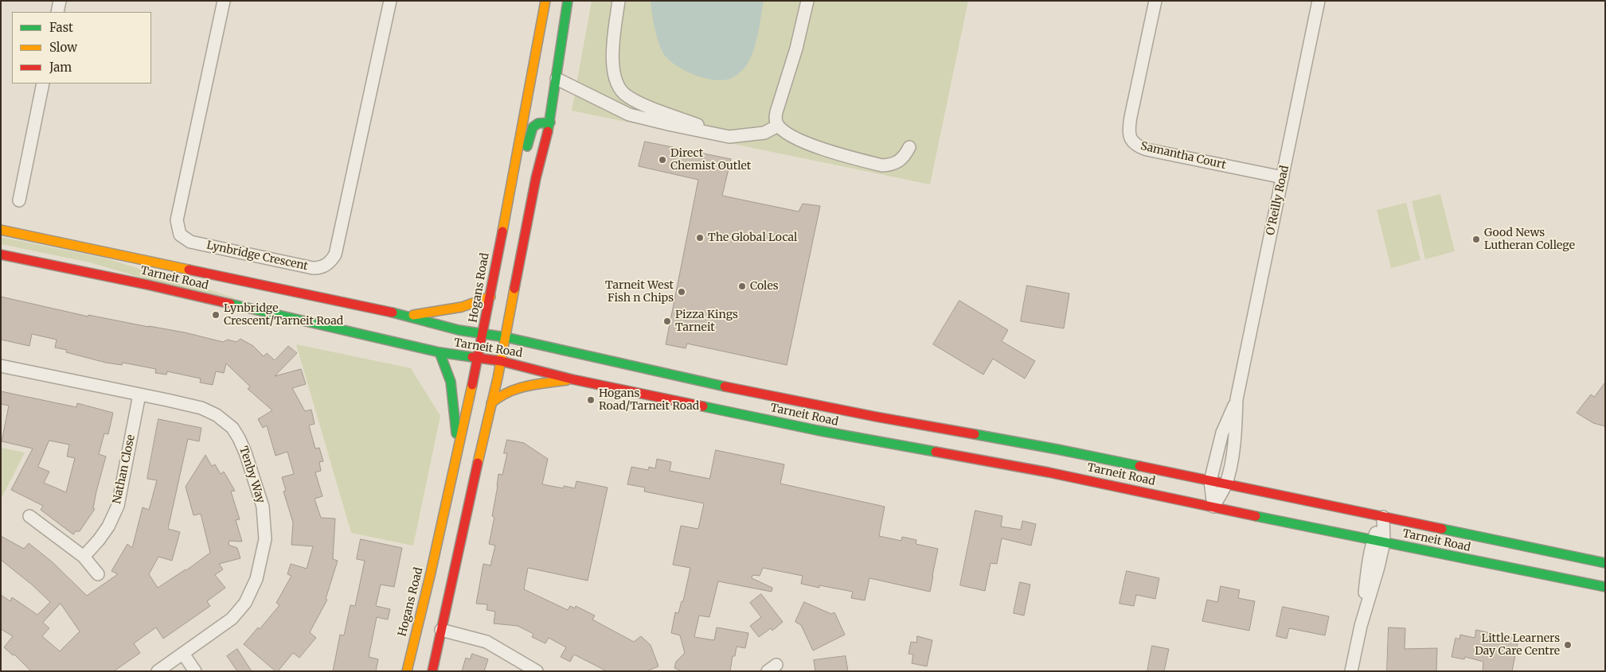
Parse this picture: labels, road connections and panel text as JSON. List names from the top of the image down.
{
  "streets": {
    "main road": ["Tarneit Road", "Hogans Road"],
    "street": [
      "Samantha Court",
      "O'Reilly Road",
      "Lynbridge Crescent",
      "Nathan Close",
      "Tenby Way"
    ]
  },
  "crossings": [
    ["Samantha Court", "O'Reilly Road"],
    ["O'Reilly Road", "Tarneit Road"],
    ["Tarneit Road", "Hogans Road"],
    ["Nathan Close", "Tenby Way"]
  ],
  "places": [
    "Direct Chemist Outlet",
    "The Global Local",
    "Good News Lutheran College",
    "Coles",
    "Tarneit West Fish n Chips",
    "Lynbridge Crescent/Tarneit Road",
    "Pizza Kings Tarneit",
    "Hogans Road/Tarneit Road",
    "Little Learners Day Care Centre"
  ],
  "legend": ["Fast", "Slow", "Jam"]
}
